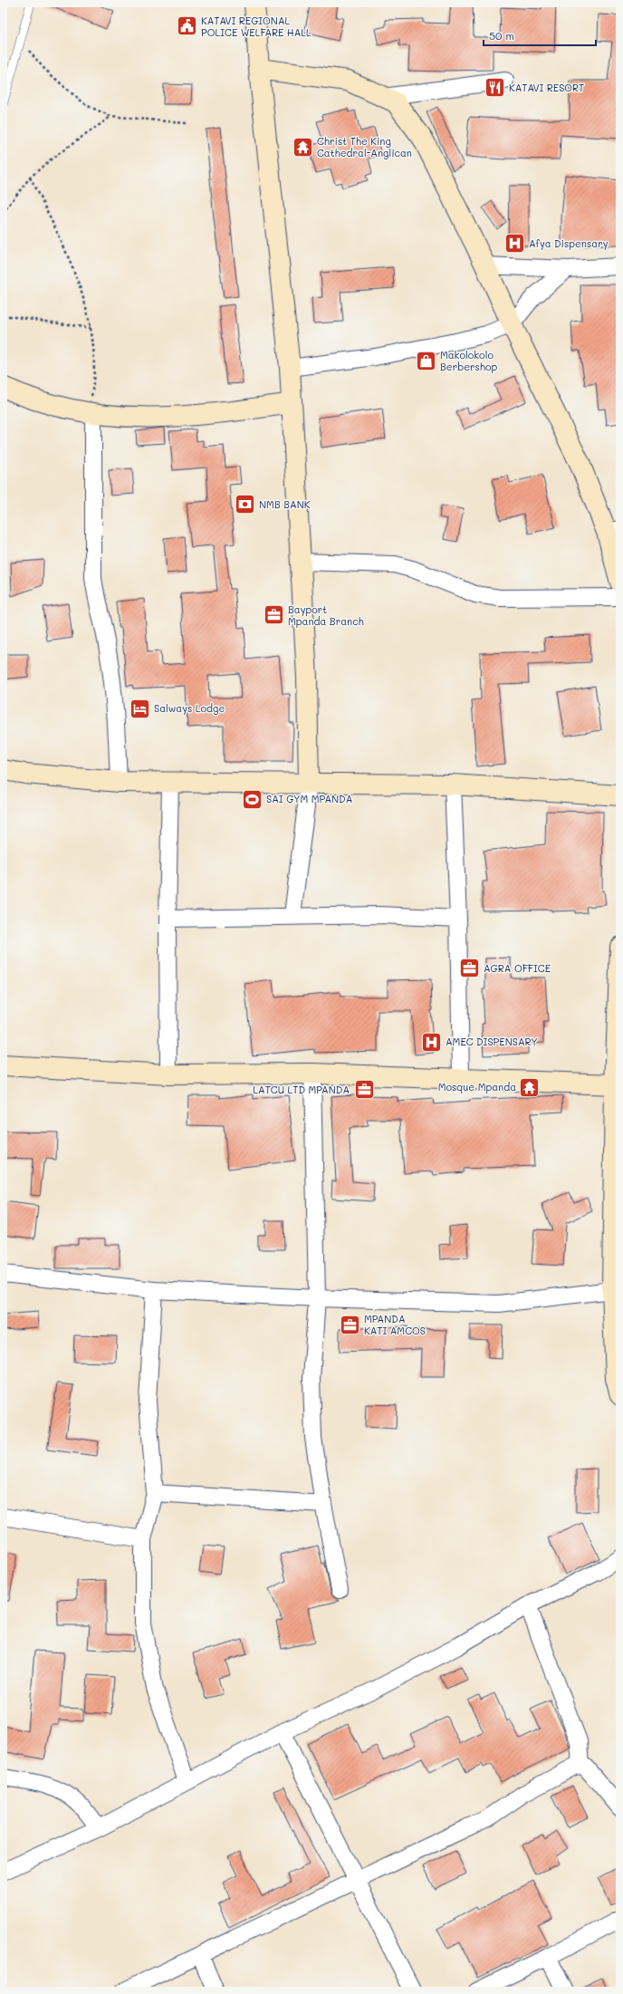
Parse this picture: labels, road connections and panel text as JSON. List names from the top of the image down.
{
  "places": {
    "public building": ["KATAVI REGIONAL POLICE WELFARE HALL"],
    "restaurant": ["KATAVI RESORT"],
    "temple": ["Christ The King Cathedral-Anglican", "Mosque Mpanda"],
    "hospital": ["Afya Dispensary", "AMEC DISPENSARY"],
    "shop": ["Makolokolo Berbershop"],
    "bank": ["NMB BANK"],
    "office": [
      "Bayport Mpanda Branch",
      "AGRA OFFICE",
      "LATCU LTD MPANDA",
      "MPANDA KATI AMCOS"
    ],
    "hotel": ["Salways Lodge"],
    "sports": ["SAI GYM MPANDA"]
  },
  "scale_bar": "50 m"
}
